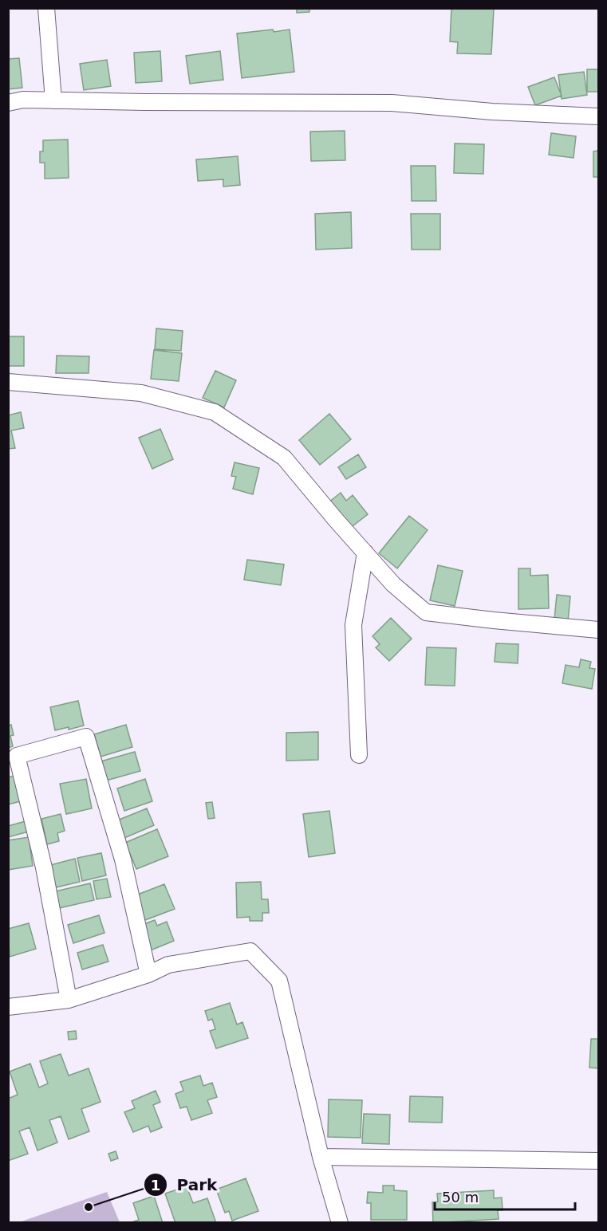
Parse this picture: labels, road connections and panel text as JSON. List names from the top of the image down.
{
  "places": ["Park"],
  "scale_bar": "50 m"
}
